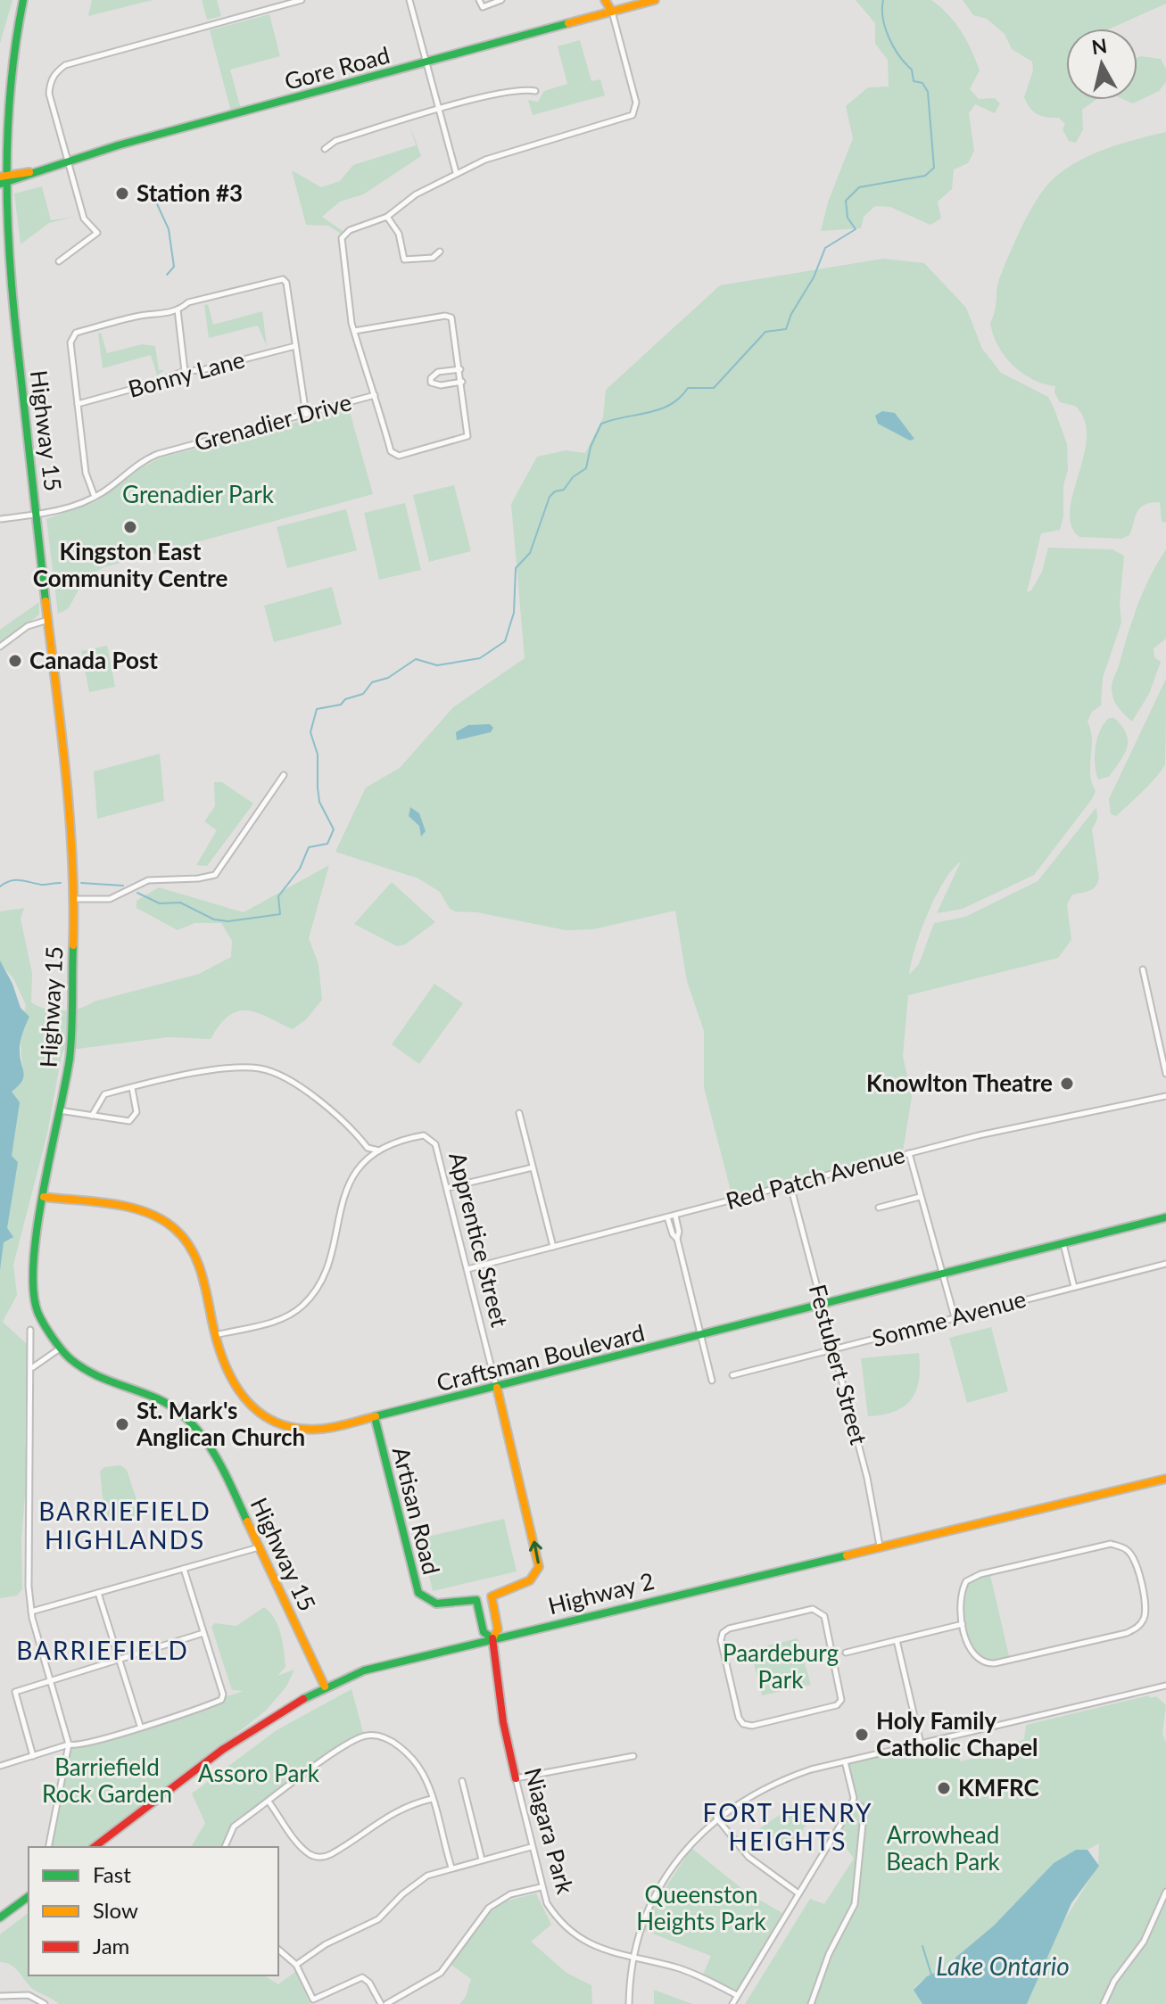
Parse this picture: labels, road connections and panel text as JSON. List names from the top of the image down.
{
  "streets": {
    "main road": [
      "Gore Road",
      "Highway 15",
      "Apprentice Street",
      "Craftsman Boulevard",
      "Artisan Road",
      "Highway 2",
      "Niagara Park"
    ],
    "street": [
      "Bonny Lane",
      "Grenadier Drive",
      "Red Patch Avenue",
      "Somme Avenue",
      "Festubert Street"
    ]
  },
  "crossings": [
    ["Gore Road", "Grenadier Drive"],
    ["Gore Road", "Highway 15"],
    ["Grenadier Drive", "Highway 15"],
    ["Highway 15", "Craftsman Boulevard"],
    ["Highway 15", "Highway 2"],
    ["Red Patch Avenue", "Apprentice Street"],
    ["Red Patch Avenue", "Festubert Street"],
    ["Apprentice Street", "Craftsman Boulevard"],
    ["Apprentice Street", "Artisan Road"],
    ["Apprentice Street", "Highway 2"],
    ["Apprentice Street", "Niagara Park"],
    ["Somme Avenue", "Festubert Street"],
    ["Craftsman Boulevard", "Festubert Street"],
    ["Craftsman Boulevard", "Artisan Road"],
    ["Festubert Street", "Highway 2"],
    ["Artisan Road", "Highway 2"],
    ["Artisan Road", "Niagara Park"],
    ["Highway 2", "Niagara Park"]
  ],
  "one_way": ["Apprentice Street"],
  "districts": ["BARRIEFIELD HIGHLANDS", "BARRIEFIELD", "FORT HENRY HEIGHTS"],
  "water": ["Lake Ontario"],
  "parks": [
    "Grenadier Park",
    "Paardeburg Park",
    "Barriefield Rock Garden",
    "Assoro Park",
    "Arrowhead Beach Park",
    "Queenston Heights Park"
  ],
  "places": [
    "Station #3",
    "Kingston East Community Centre",
    "Canada Post",
    "Knowlton Theatre",
    "St. Mark's Anglican Church",
    "Holy Family Catholic Chapel",
    "KMFRC"
  ],
  "legend": ["Fast", "Slow", "Jam"],
  "north": "top"
}
